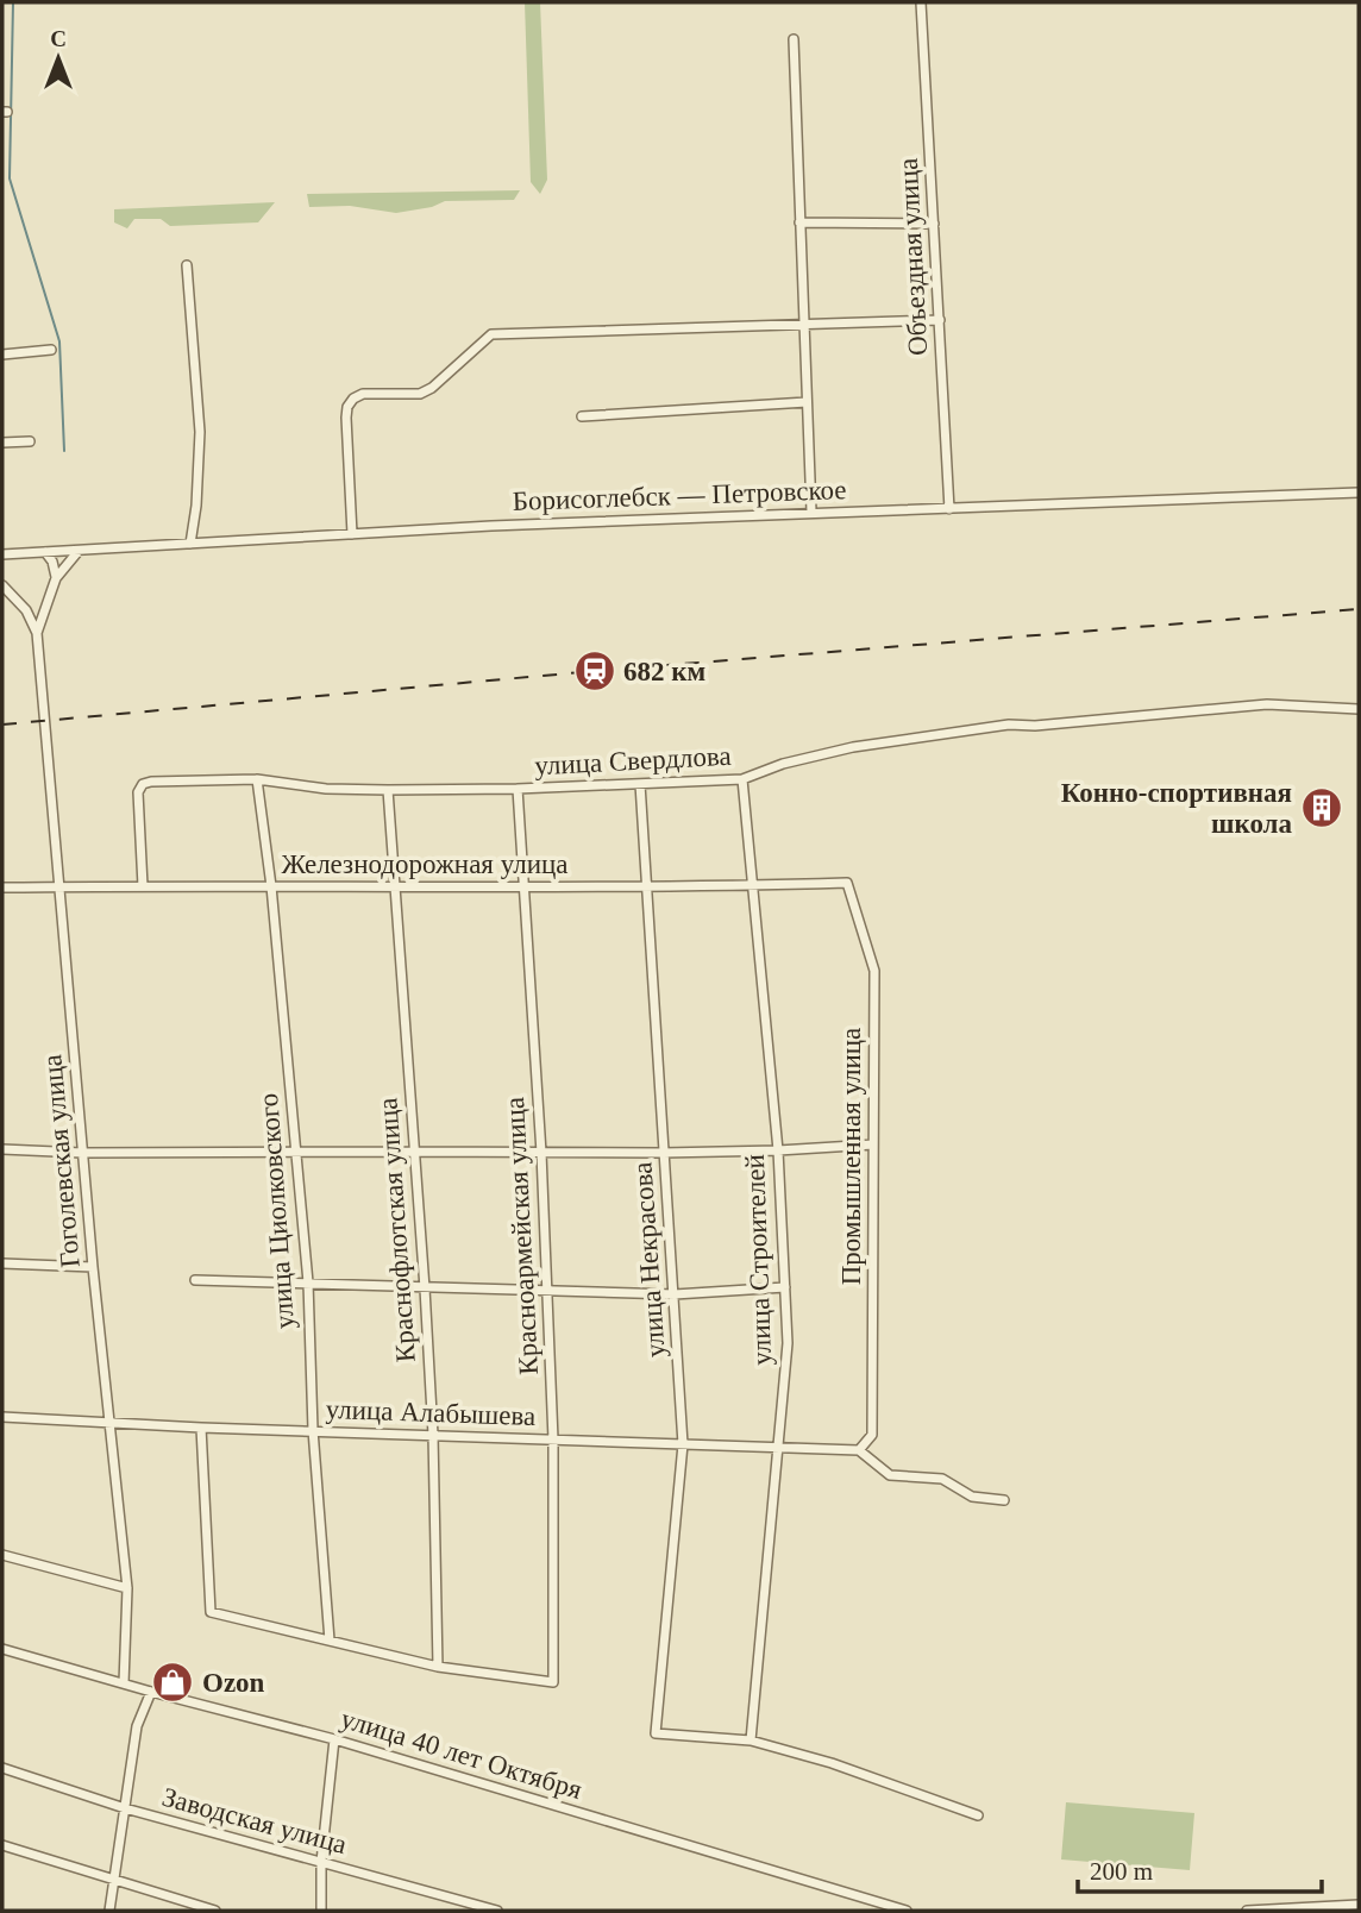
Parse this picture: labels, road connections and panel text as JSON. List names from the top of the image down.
{
  "streets": {
    "street": [
      "Объездная улица",
      "Борисоглебск — Петровское",
      "улица Свердлова",
      "Железнодорожная улица",
      "Промышленная улица",
      "Гоголевская улица",
      "улица Циолковского",
      "Краснофлотская улица",
      "Красноармейская улица",
      "улица Некрасова",
      "улица Строителей",
      "улица Алабышева",
      "улица 40 лет Октября",
      "Заводская улица"
    ]
  },
  "crossings": [
    ["Объездная улица", "Борисоглебск — Петровское"],
    ["улица Свердлова", "Железнодорожная улица"],
    ["улица Свердлова", "улица Циолковского"],
    ["улица Свердлова", "Краснофлотская улица"],
    ["улица Свердлова", "Красноармейская улица"],
    ["улица Свердлова", "улица Некрасова"],
    ["улица Свердлова", "улица Строителей"],
    ["Железнодорожная улица", "Промышленная улица"],
    ["Железнодорожная улица", "Гоголевская улица"],
    ["Железнодорожная улица", "улица Циолковского"],
    ["Железнодорожная улица", "Краснофлотская улица"],
    ["Железнодорожная улица", "Красноармейская улица"],
    ["Железнодорожная улица", "улица Некрасова"],
    ["Железнодорожная улица", "улица Строителей"],
    ["Промышленная улица", "улица Алабышева"],
    ["Гоголевская улица", "улица Алабышева"],
    ["Гоголевская улица", "улица 40 лет Октября"],
    ["улица Циолковского", "улица Алабышева"],
    ["Краснофлотская улица", "Красноармейская улица"],
    ["Краснофлотская улица", "улица Алабышева"],
    ["Красноармейская улица", "улица Алабышева"],
    ["улица Некрасова", "улица Строителей"],
    ["улица Некрасова", "улица Алабышева"],
    ["улица Строителей", "улица Алабышева"]
  ],
  "places": {
    "station": ["682 км"],
    "building": ["Конно-спортивная школа"],
    "shop": ["Ozon"]
  },
  "scale_bar": "200 m",
  "north": "top"
}
